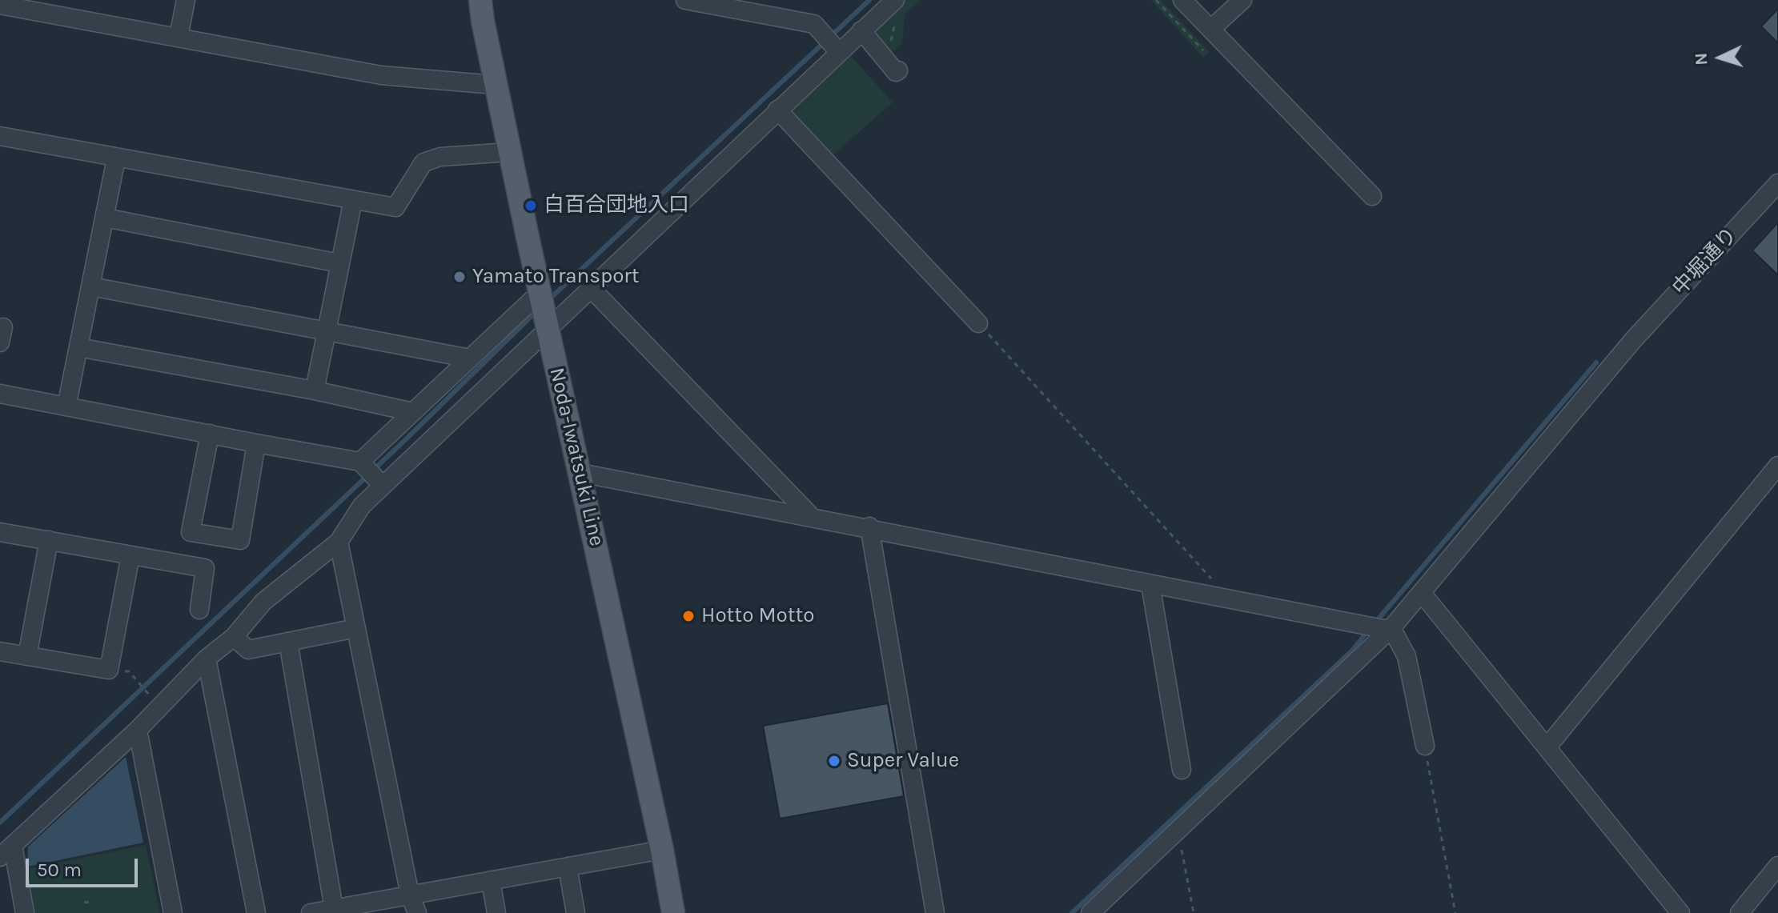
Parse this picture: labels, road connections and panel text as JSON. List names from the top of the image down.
{
  "streets": {
    "main road": ["Noda-Iwatsuki Line"],
    "street": ["中堀通り"]
  },
  "places": [
    "白百合団地入口",
    "Yamato Transport",
    "Hotto Motto",
    "Super Value"
  ],
  "scale_bar": "50 m",
  "north": "left"
}
